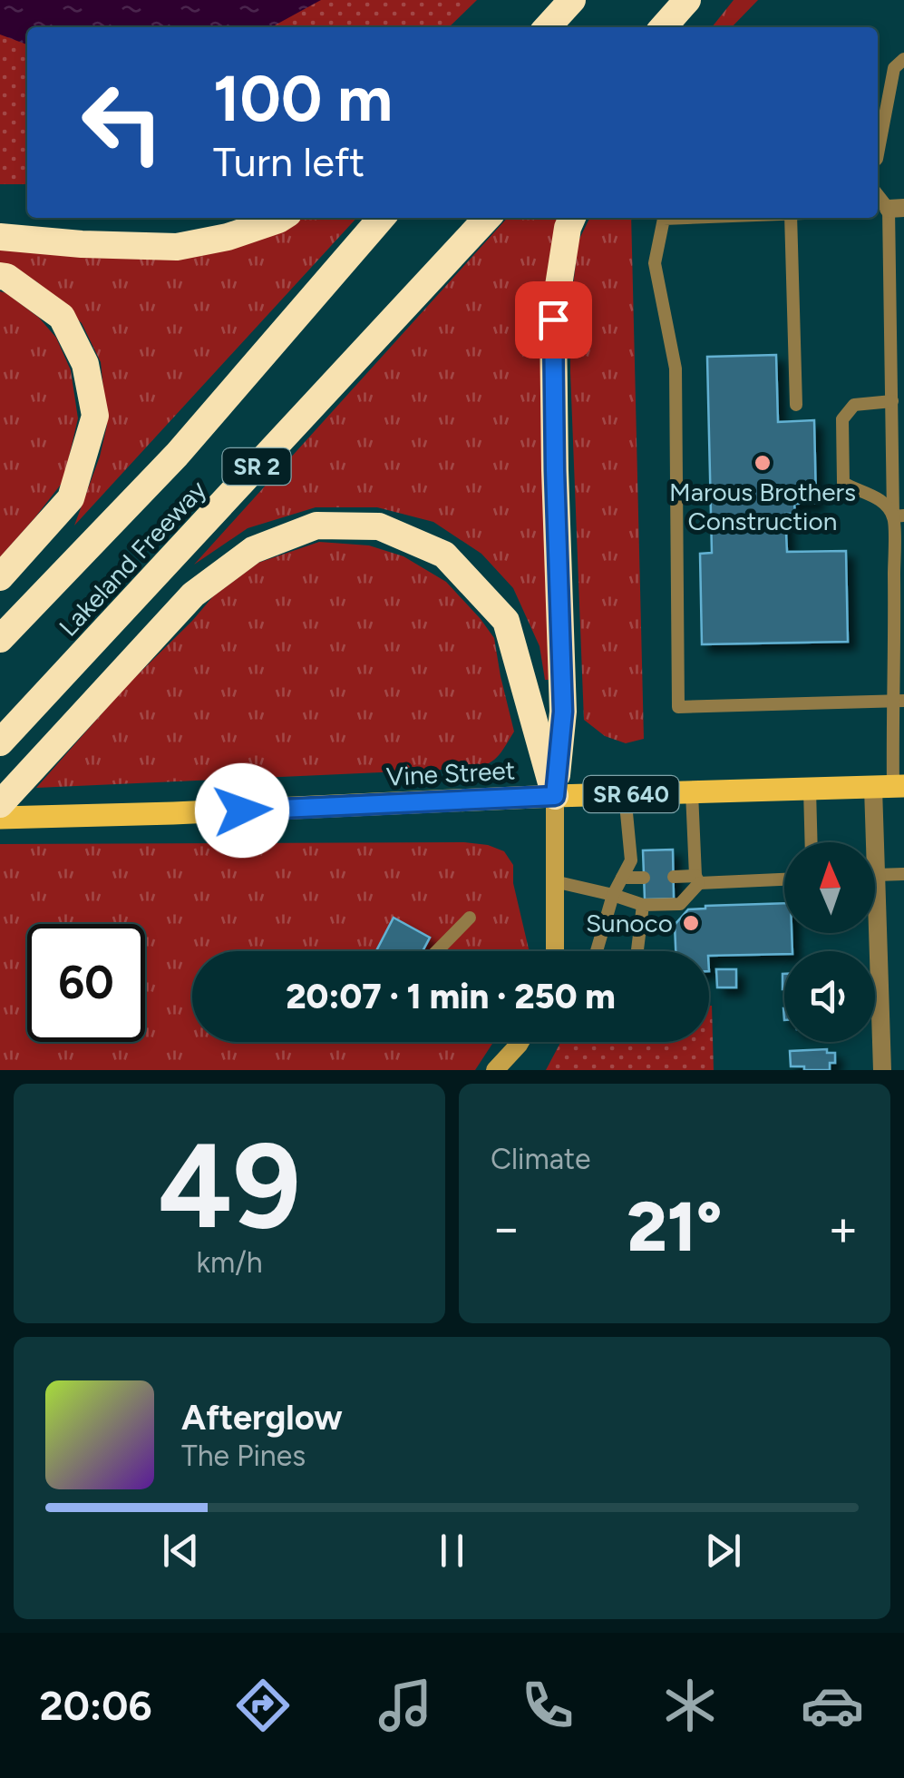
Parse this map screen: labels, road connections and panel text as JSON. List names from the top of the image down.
{
  "streets": {
    "highway": ["SR 2", "Lakeland Freeway"],
    "main road": ["Vine Street", "SR 640"]
  },
  "places": ["Marous Brothers Construction", "Sunoco"],
  "north": "top",
  "page": {
    "turn": ["100 m", "Turn left"],
    "limit": "60",
    "trip": "20:07 · 1 min · 250 m",
    "tile": [
      ["49", "km/h"],
      "Climate"
    ],
    "heat": ["−", "21°", "+"],
    "song": ["Afterglow", "The Pines"],
    "tabs": "20:06"
  }
}
